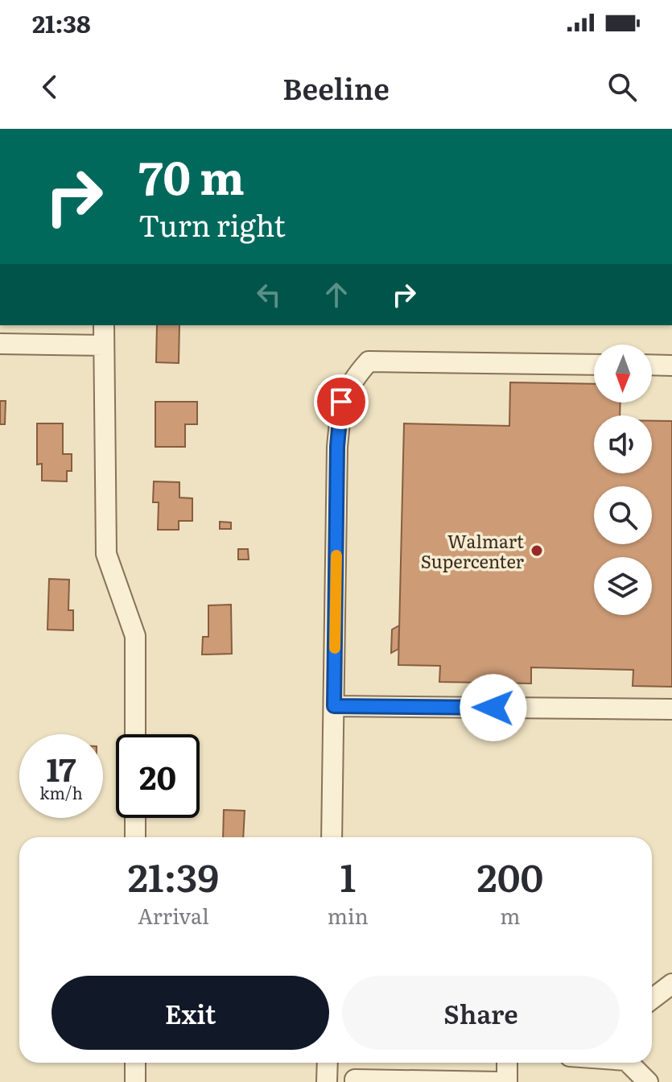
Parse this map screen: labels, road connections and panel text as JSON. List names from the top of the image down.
{
  "places": ["Walmart Supercenter"],
  "north": "bottom",
  "page": {
    "status": "21:38",
    "header": "Beeline",
    "turn": ["70 m", "Turn right"],
    "speed": "17 km/h",
    "limit": "20",
    "eta": [
      "21:39",
      "Arrival",
      "1",
      "min",
      "200",
      "m"
    ],
    "buttons": ["Exit", "Share"]
  }
}
